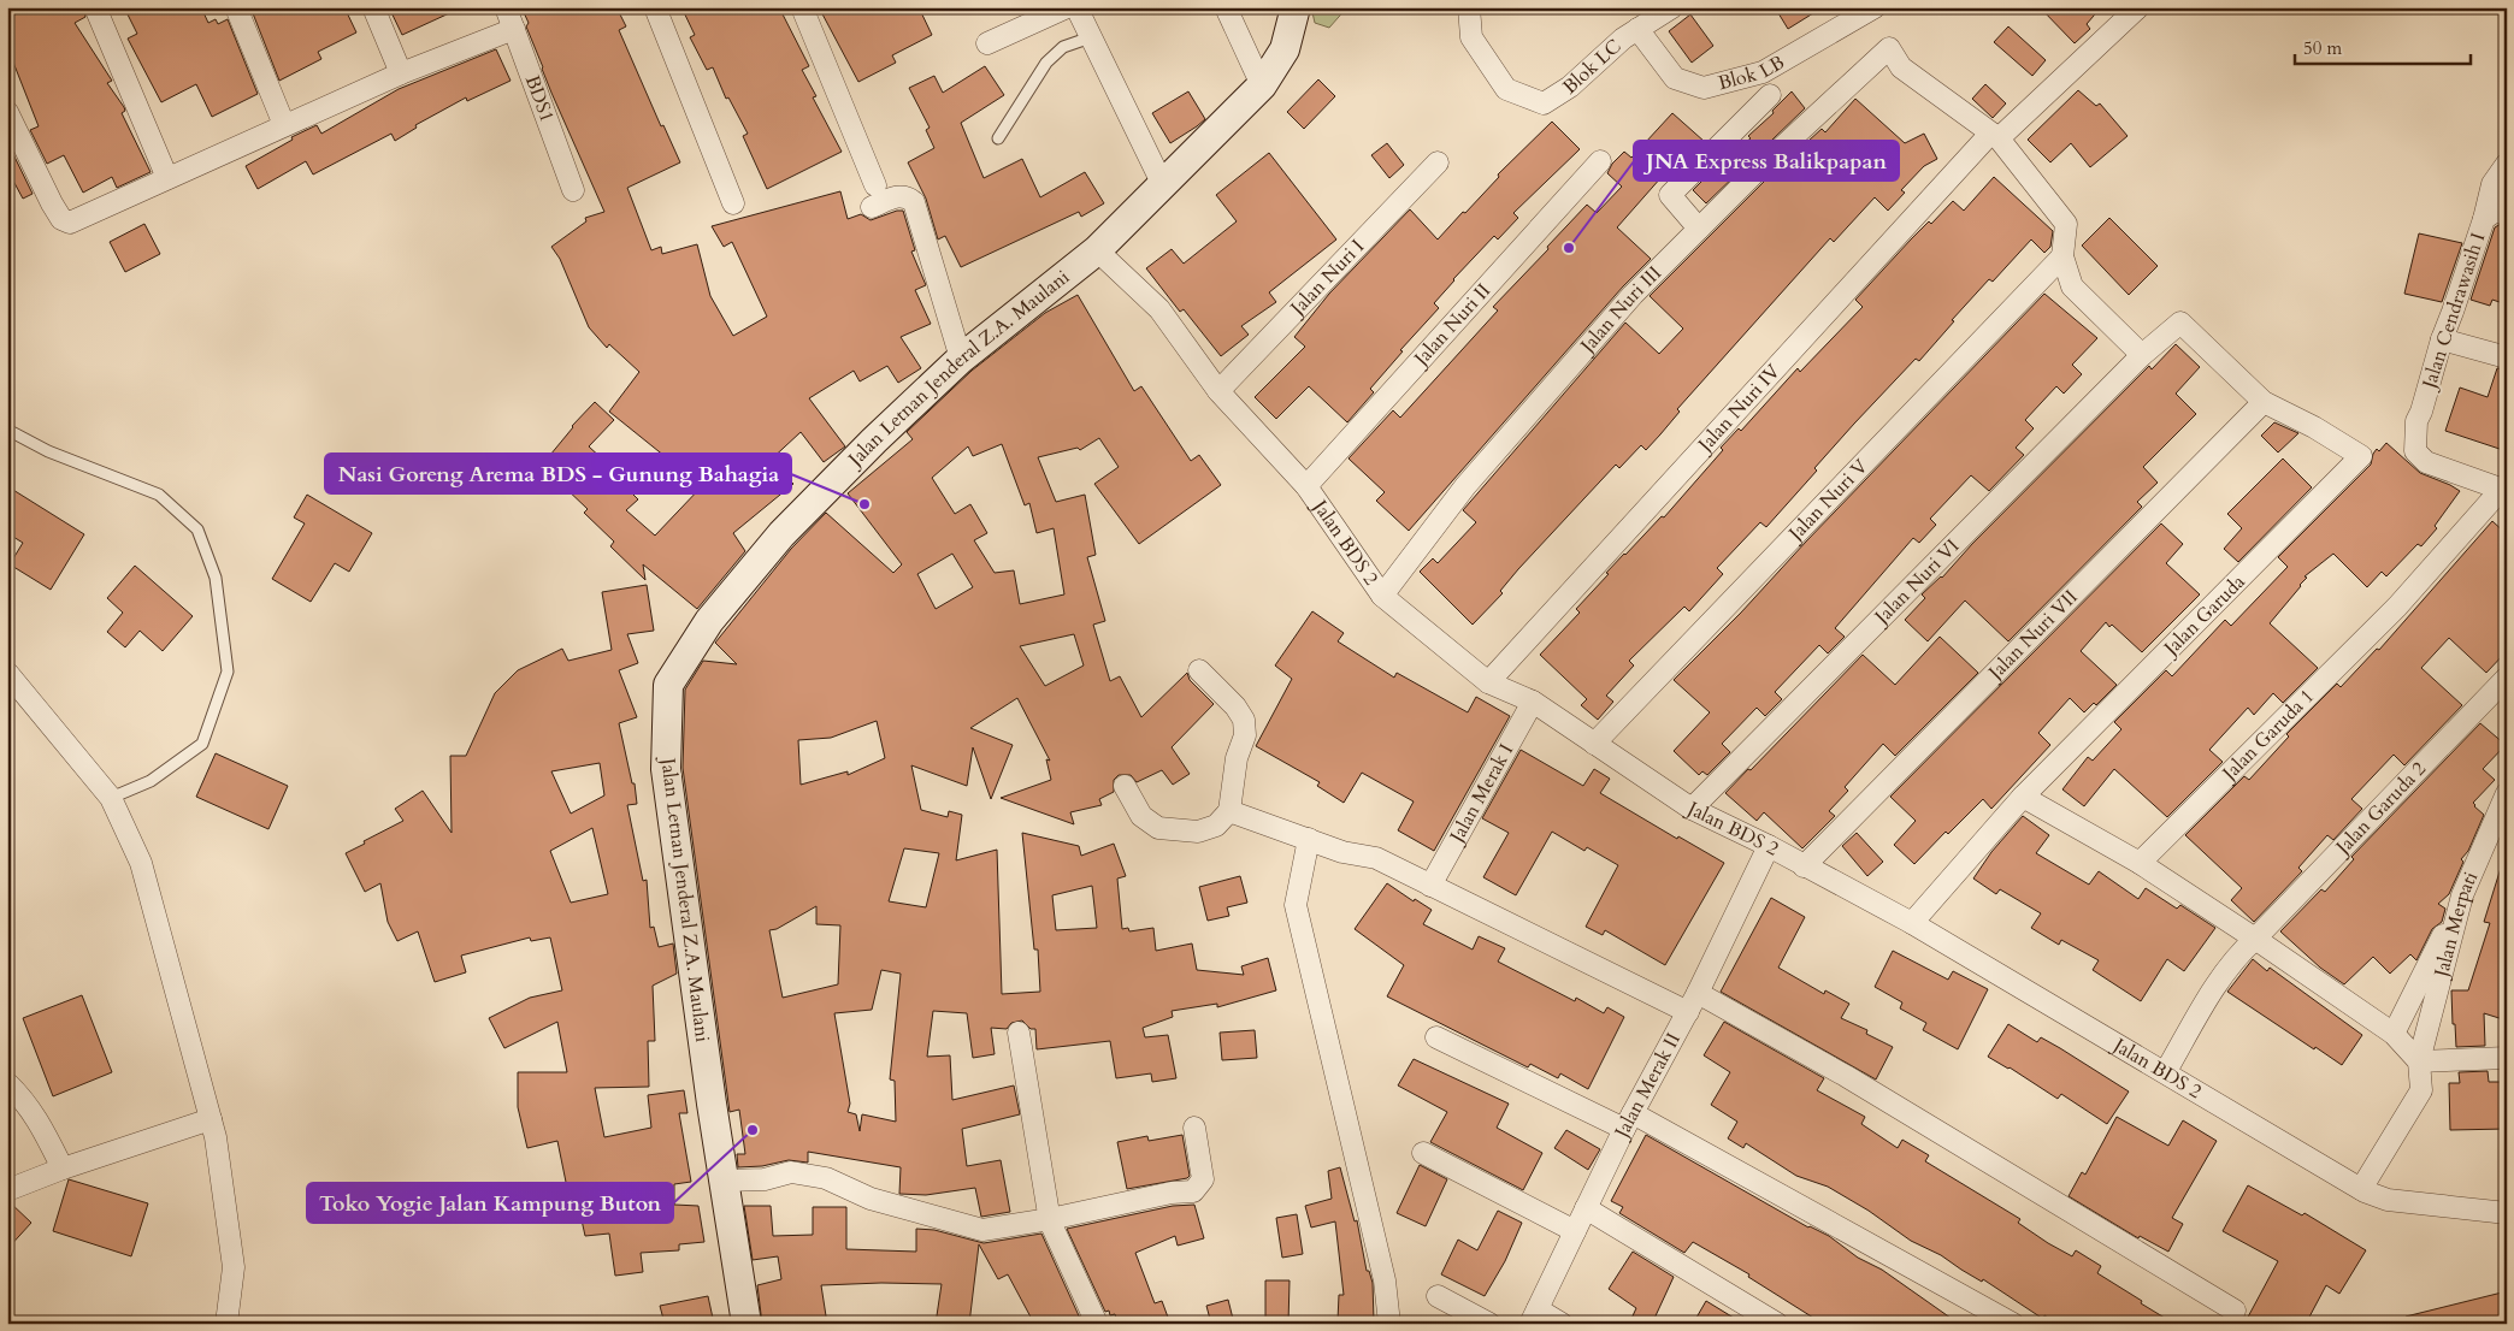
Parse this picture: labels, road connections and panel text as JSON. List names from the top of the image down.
{
  "streets": {
    "street": [
      "Blok LC",
      "Blok LB",
      "BDS1",
      "Jalan Nuri I",
      "Jalan Nuri III",
      "Jalan Cendrawasih I",
      "Jalan Nuri II",
      "Jalan Letnan Jenderal Z.A. Maulani",
      "Jalan Nuri IV",
      "Jalan Nuri V",
      "Jalan BDS 2",
      "Jalan Nuri VI",
      "Jalan Garuda",
      "Jalan Nuri VII",
      "Jalan Garuda 1",
      "Jalan Merak I",
      "Jalan Garuda 2",
      "Jalan Merpati",
      "Jalan Merak II"
    ]
  },
  "crossings": [
    ["Blok LC", "Blok LB"],
    ["Jalan Nuri I", "Jalan BDS 2"],
    ["Jalan Nuri III", "Jalan Nuri IV"],
    ["Jalan Nuri III", "Jalan BDS 2"],
    ["Jalan Cendrawasih I", "Jalan Garuda 1"],
    ["Jalan Nuri II", "Jalan BDS 2"],
    ["Jalan Letnan Jenderal Z.A. Maulani", "Jalan BDS 2"],
    ["Jalan Nuri IV", "Jalan BDS 2"],
    ["Jalan Nuri V", "Jalan BDS 2"],
    ["Jalan BDS 2", "Jalan Nuri VI"],
    ["Jalan BDS 2", "Jalan Nuri VII"],
    ["Jalan BDS 2", "Jalan Merak I"],
    ["Jalan BDS 2", "Jalan Garuda 2"],
    ["Jalan BDS 2", "Jalan Merpati"],
    ["Jalan BDS 2", "Jalan Merak II"],
    ["Jalan Nuri VI", "Jalan Garuda"],
    ["Jalan Nuri VI", "Jalan Nuri VII"],
    ["Jalan Garuda", "Jalan Nuri VII"]
  ],
  "places": ["JNA Express Balikpapan", "Nasi Goreng Arema BDS - Gunung Bahagia", "Toko Yogie Jalan Kampung Buton"],
  "scale_bar": "50 m"
}
